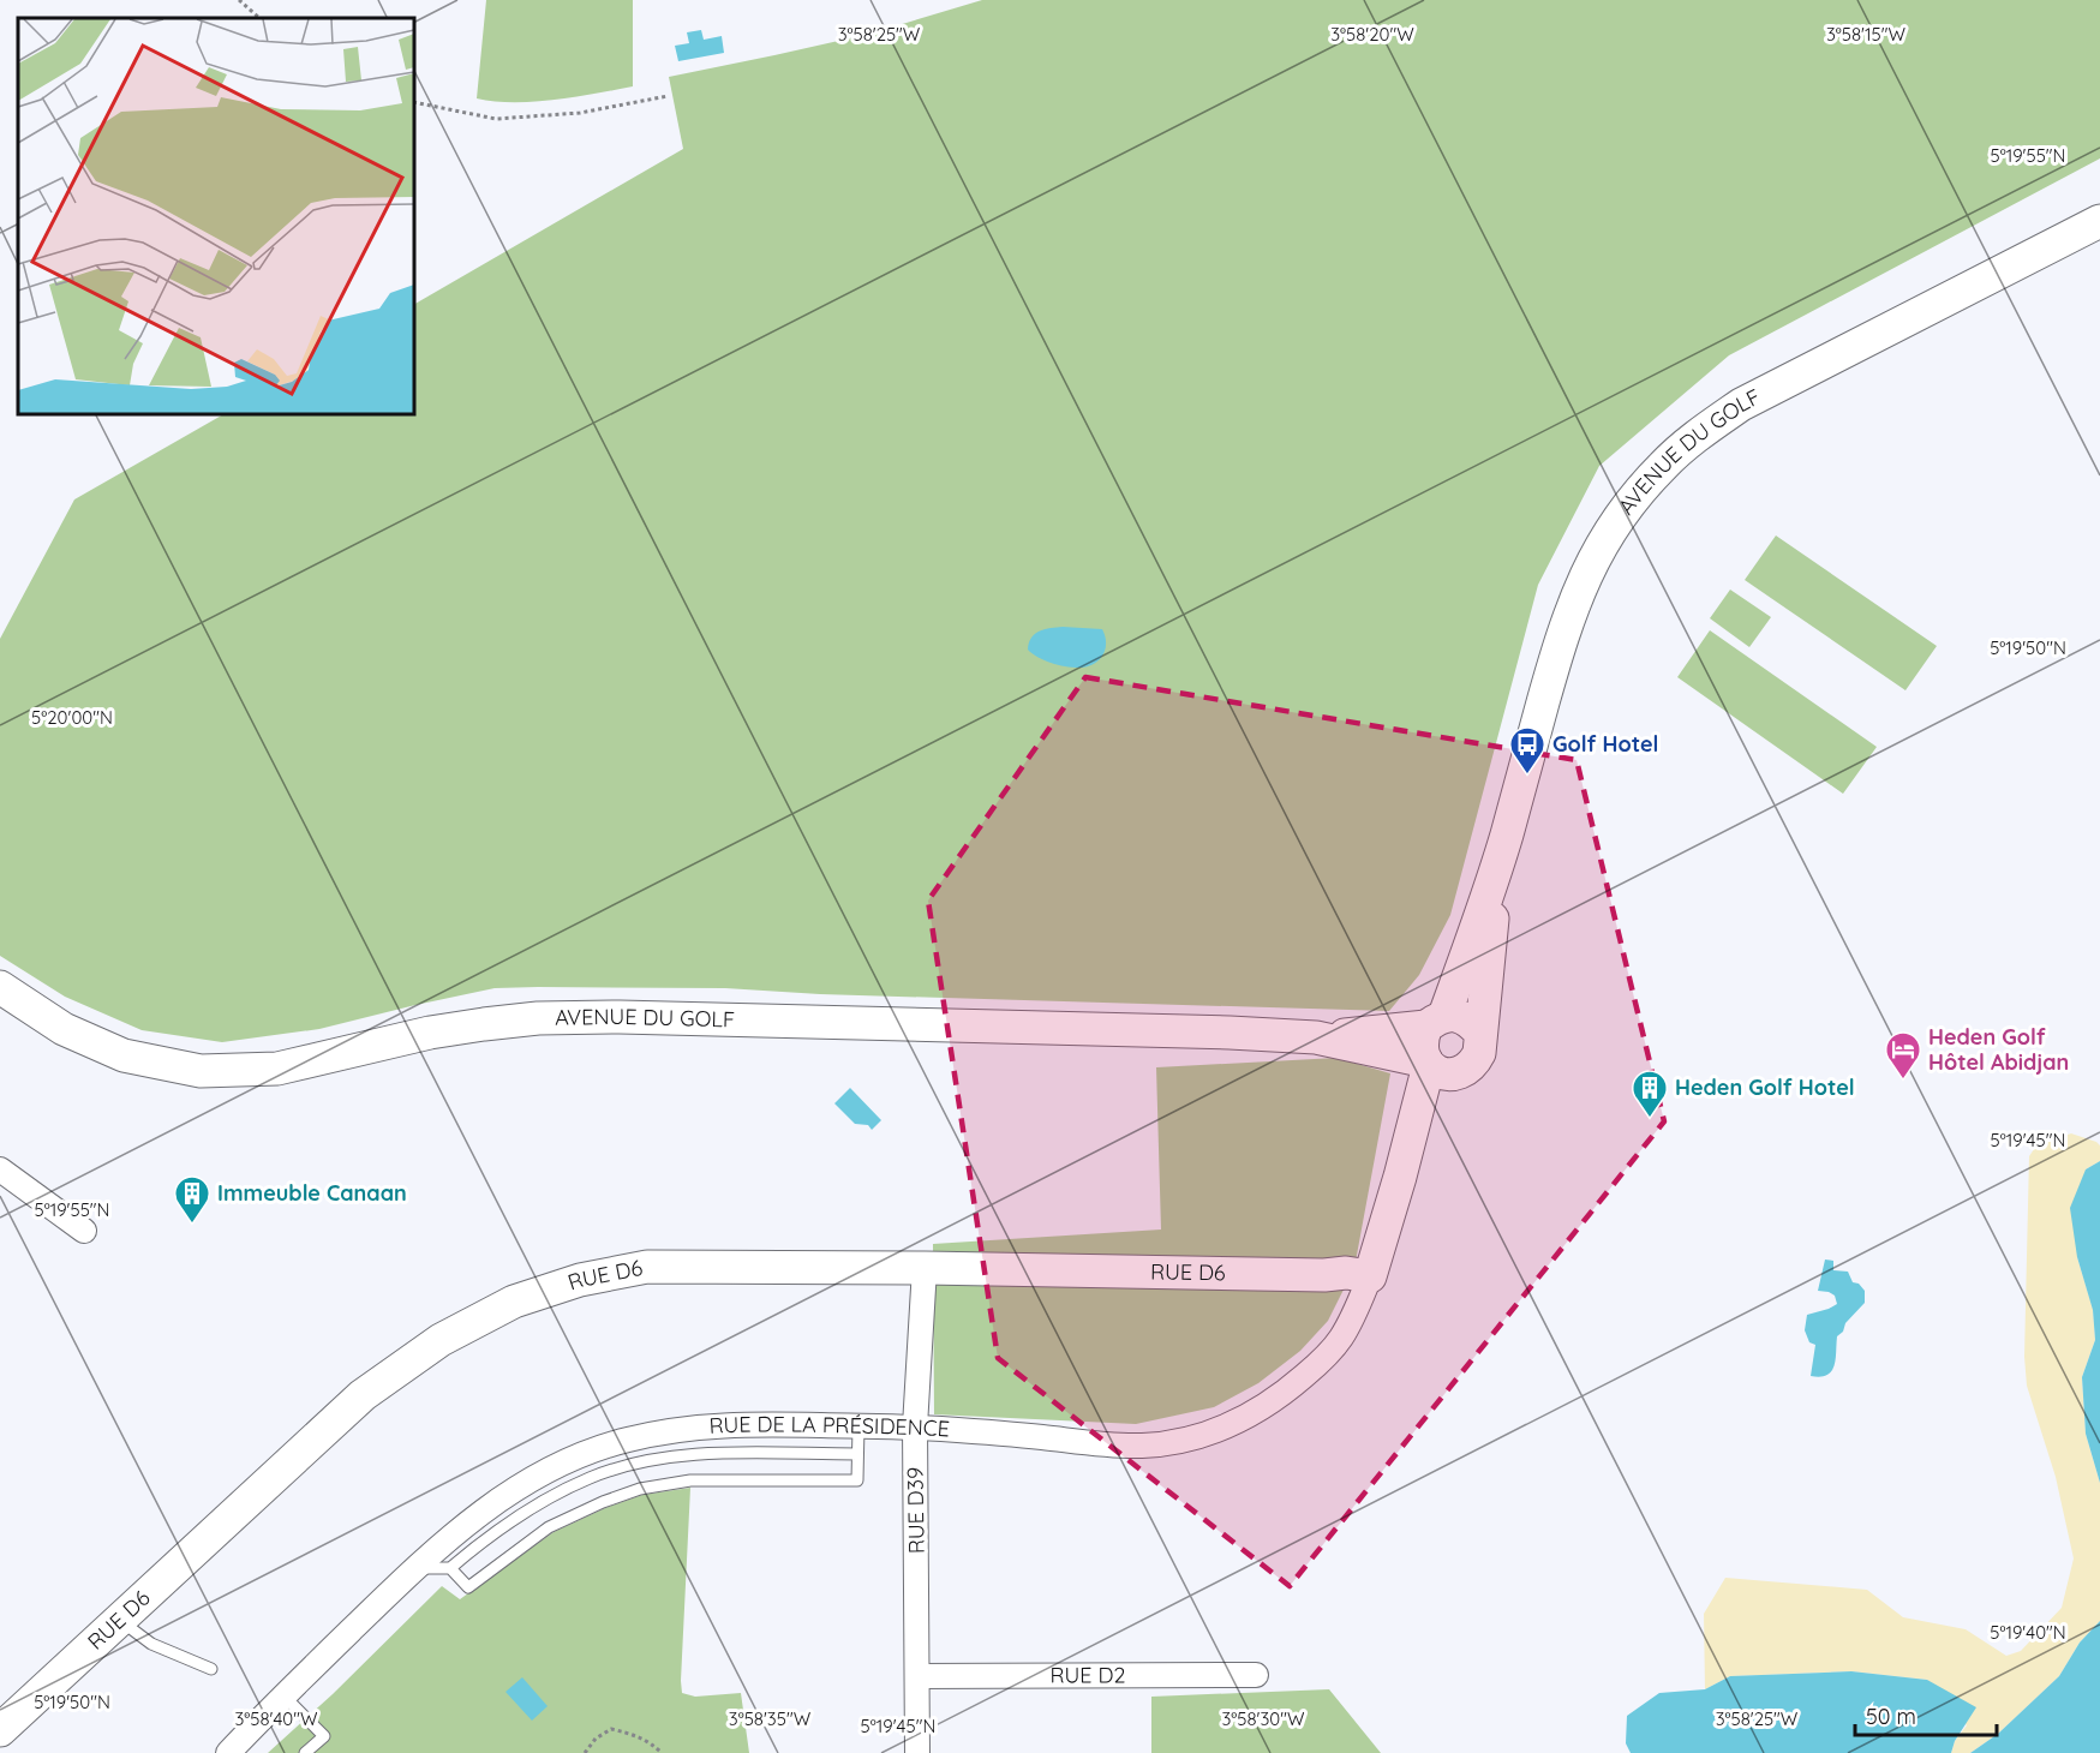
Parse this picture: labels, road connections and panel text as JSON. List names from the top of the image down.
{
  "streets": {
    "main road": ["AVENUE DU GOLF", "RUE D6", "RUE DE LA PRÉSIDENCE"],
    "street": ["RUE D39", "RUE D2"]
  },
  "crossings": [
    ["AVENUE DU GOLF", "RUE DE LA PRÉSIDENCE"],
    ["RUE D6", "RUE DE LA PRÉSIDENCE"],
    ["RUE D6", "RUE D39"],
    ["RUE DE LA PRÉSIDENCE", "RUE D39"],
    ["RUE D39", "RUE D2"]
  ],
  "places": {
    "bus stop": ["Golf Hotel"],
    "hotel": ["Heden Golf Hôtel Abidjan"],
    "building": ["Heden Golf Hotel", "Immeuble Canaan"]
  },
  "scale_bar": "50 m",
  "coordinates": [
    "3°58'25\"W",
    "3°58'20\"W",
    "3°58'15\"W",
    "5°19'55\"N",
    "5°19'50\"N",
    "5°20'00\"N",
    "5°19'45\"N",
    "5°19'40\"N",
    "3°58'40\"W",
    "3°58'35\"W",
    "3°58'30\"W"
  ]
}
